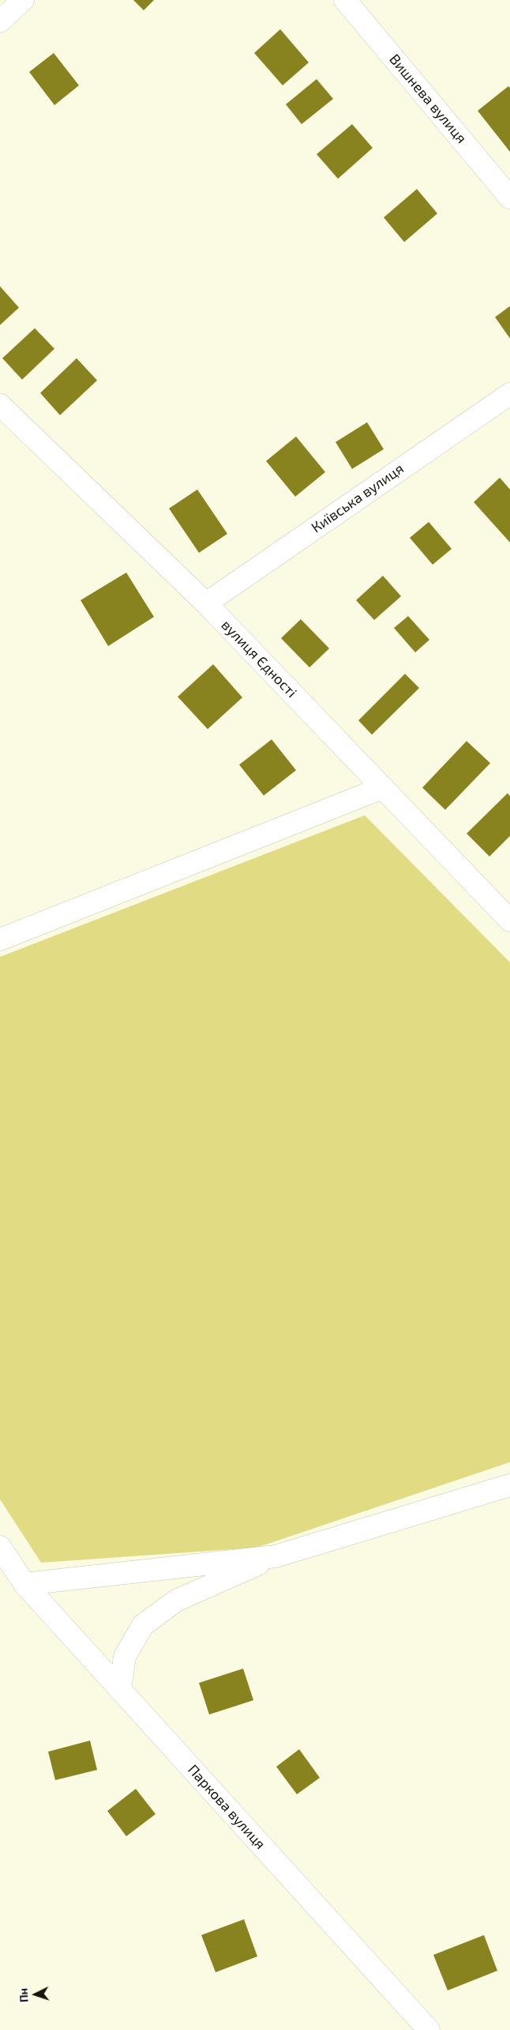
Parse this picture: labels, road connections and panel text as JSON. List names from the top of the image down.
{
  "streets": {
    "street": [
      "Вишнева вулиця",
      "Київська вулиця",
      "вулиця Єдності",
      "Паркова вулиця"
    ]
  },
  "crossings": [
    ["Київська вулиця", "вулиця Єдності"]
  ],
  "north": "left"
}
